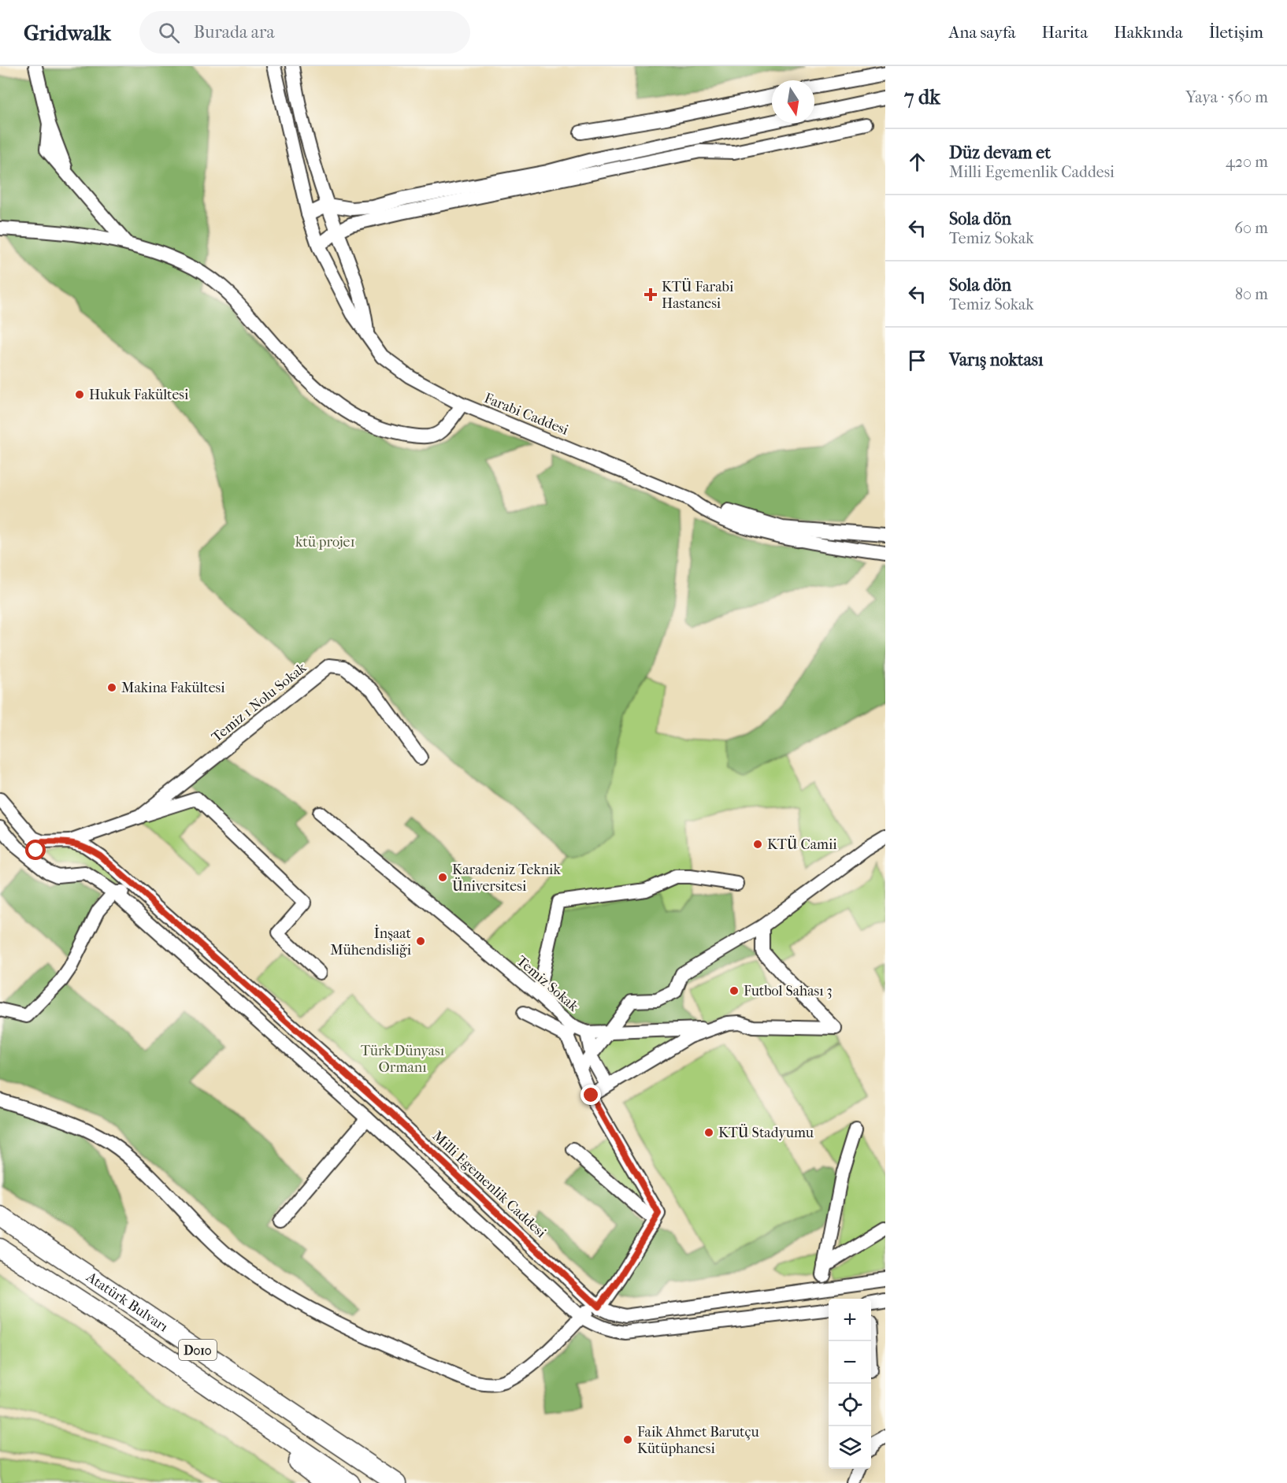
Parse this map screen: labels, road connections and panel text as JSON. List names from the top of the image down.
{
  "streets": {
    "highway": ["Atatürk Bulvarı", "D010"],
    "street": [
      "Farabi Caddesi",
      "Temiz 1 Nolu Sokak",
      "Temiz Sokak",
      "Milli Egemenlik Caddesi"
    ]
  },
  "crossings": [
    ["Temiz 1 Nolu Sokak", "Milli Egemenlik Caddesi"]
  ],
  "parks": ["ktü proje1", "Türk Dünyası Ormanı"],
  "places": {
    "health": ["KTÜ Farabi Hastanesi"],
    "other": [
      "Hukuk Fakültesi",
      "Makina Fakültesi",
      "KTÜ Camii",
      "Karadeniz Teknik Üniversitesi",
      "İnşaat Mühendisliği",
      "Futbol Sahası 3",
      "KTÜ Stadyumu",
      "Faik Ahmet Barutçu Kütüphanesi"
    ]
  },
  "north": "bottom",
  "page": {
    "header": "Gridwalk",
    "search": "Burada ara",
    "nav": [
      "Ana sayfa",
      "Harita",
      "Hakkında",
      "İletişim"
    ],
    "heading": ["7 dk", "Yaya · 560 m"],
    "list": [
      ["Düz devam et", "Milli Egemenlik Caddesi", "420 m"],
      ["Sola dön", "Temiz Sokak", "60 m"],
      ["Sola dön", "Temiz Sokak", "80 m"],
      "Varış noktası"
    ],
    "map_buttons": ["+", "−"]
  }
}
